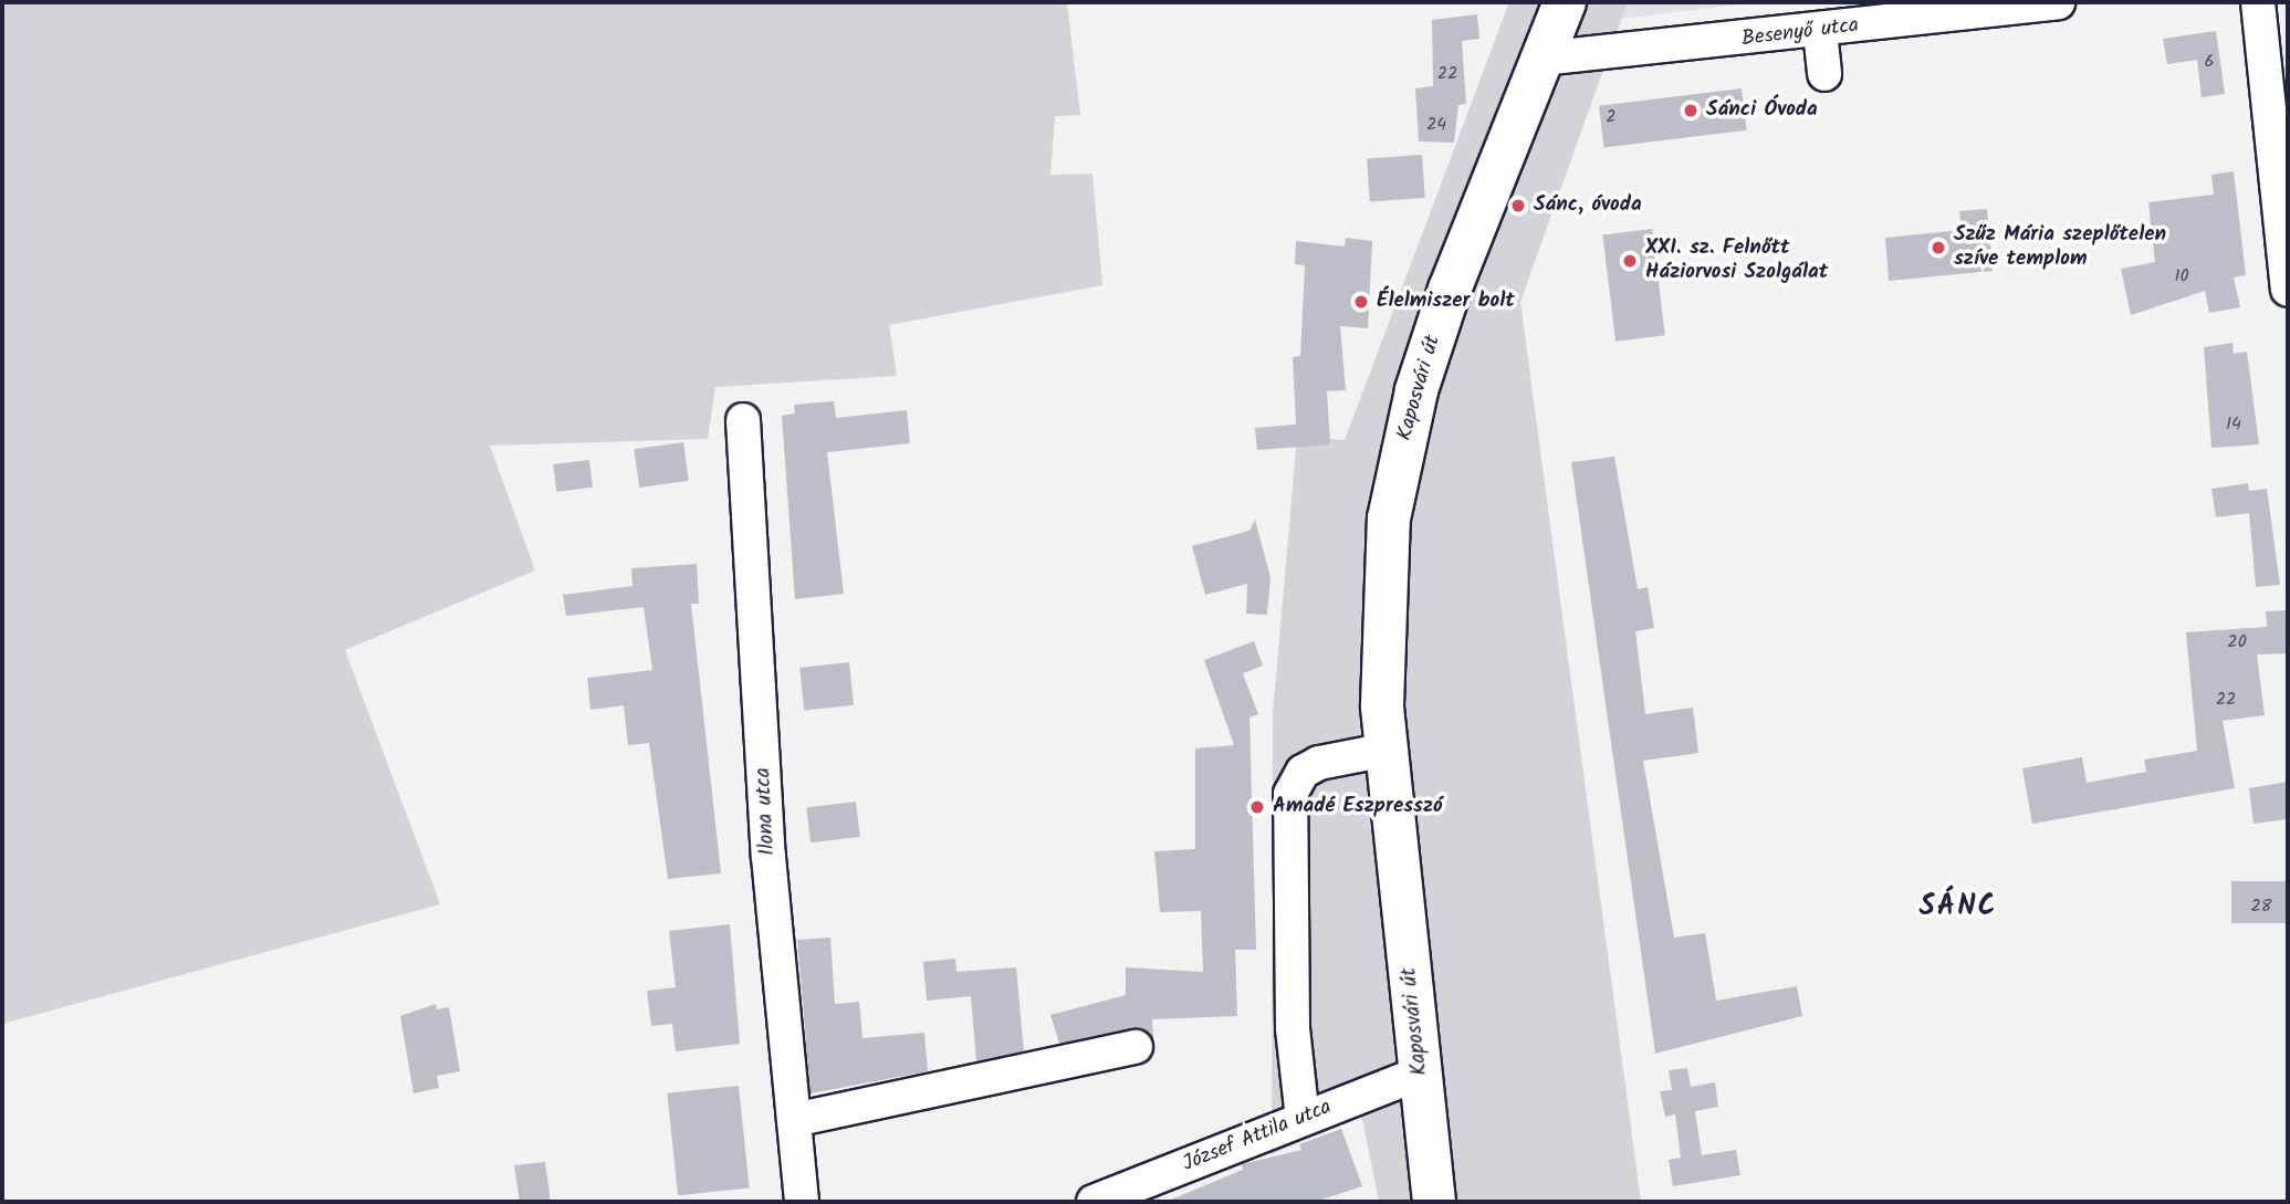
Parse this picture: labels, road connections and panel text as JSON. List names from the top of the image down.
{
  "streets": {
    "main road": ["Kaposvári út"],
    "street": ["Besenyő utca", "Ilona utca", "József Attila utca"]
  },
  "crossings": [
    ["Besenyő utca", "Kaposvári út"],
    ["Kaposvári út", "József Attila utca"]
  ],
  "districts": ["SÁNC"],
  "places": [
    "Sánci Óvoda",
    "Sánc, óvoda",
    "Szűz Mária szeplőtelen szíve templom",
    "XXI. sz. Felnőtt Háziorvosi Szolgálat",
    "Élelmiszer bolt",
    "Amadé Eszpresszó"
  ],
  "house_numbers": [
    "6",
    "22",
    "2",
    "24",
    "10",
    "14",
    "20",
    "22",
    "28"
  ]
}
